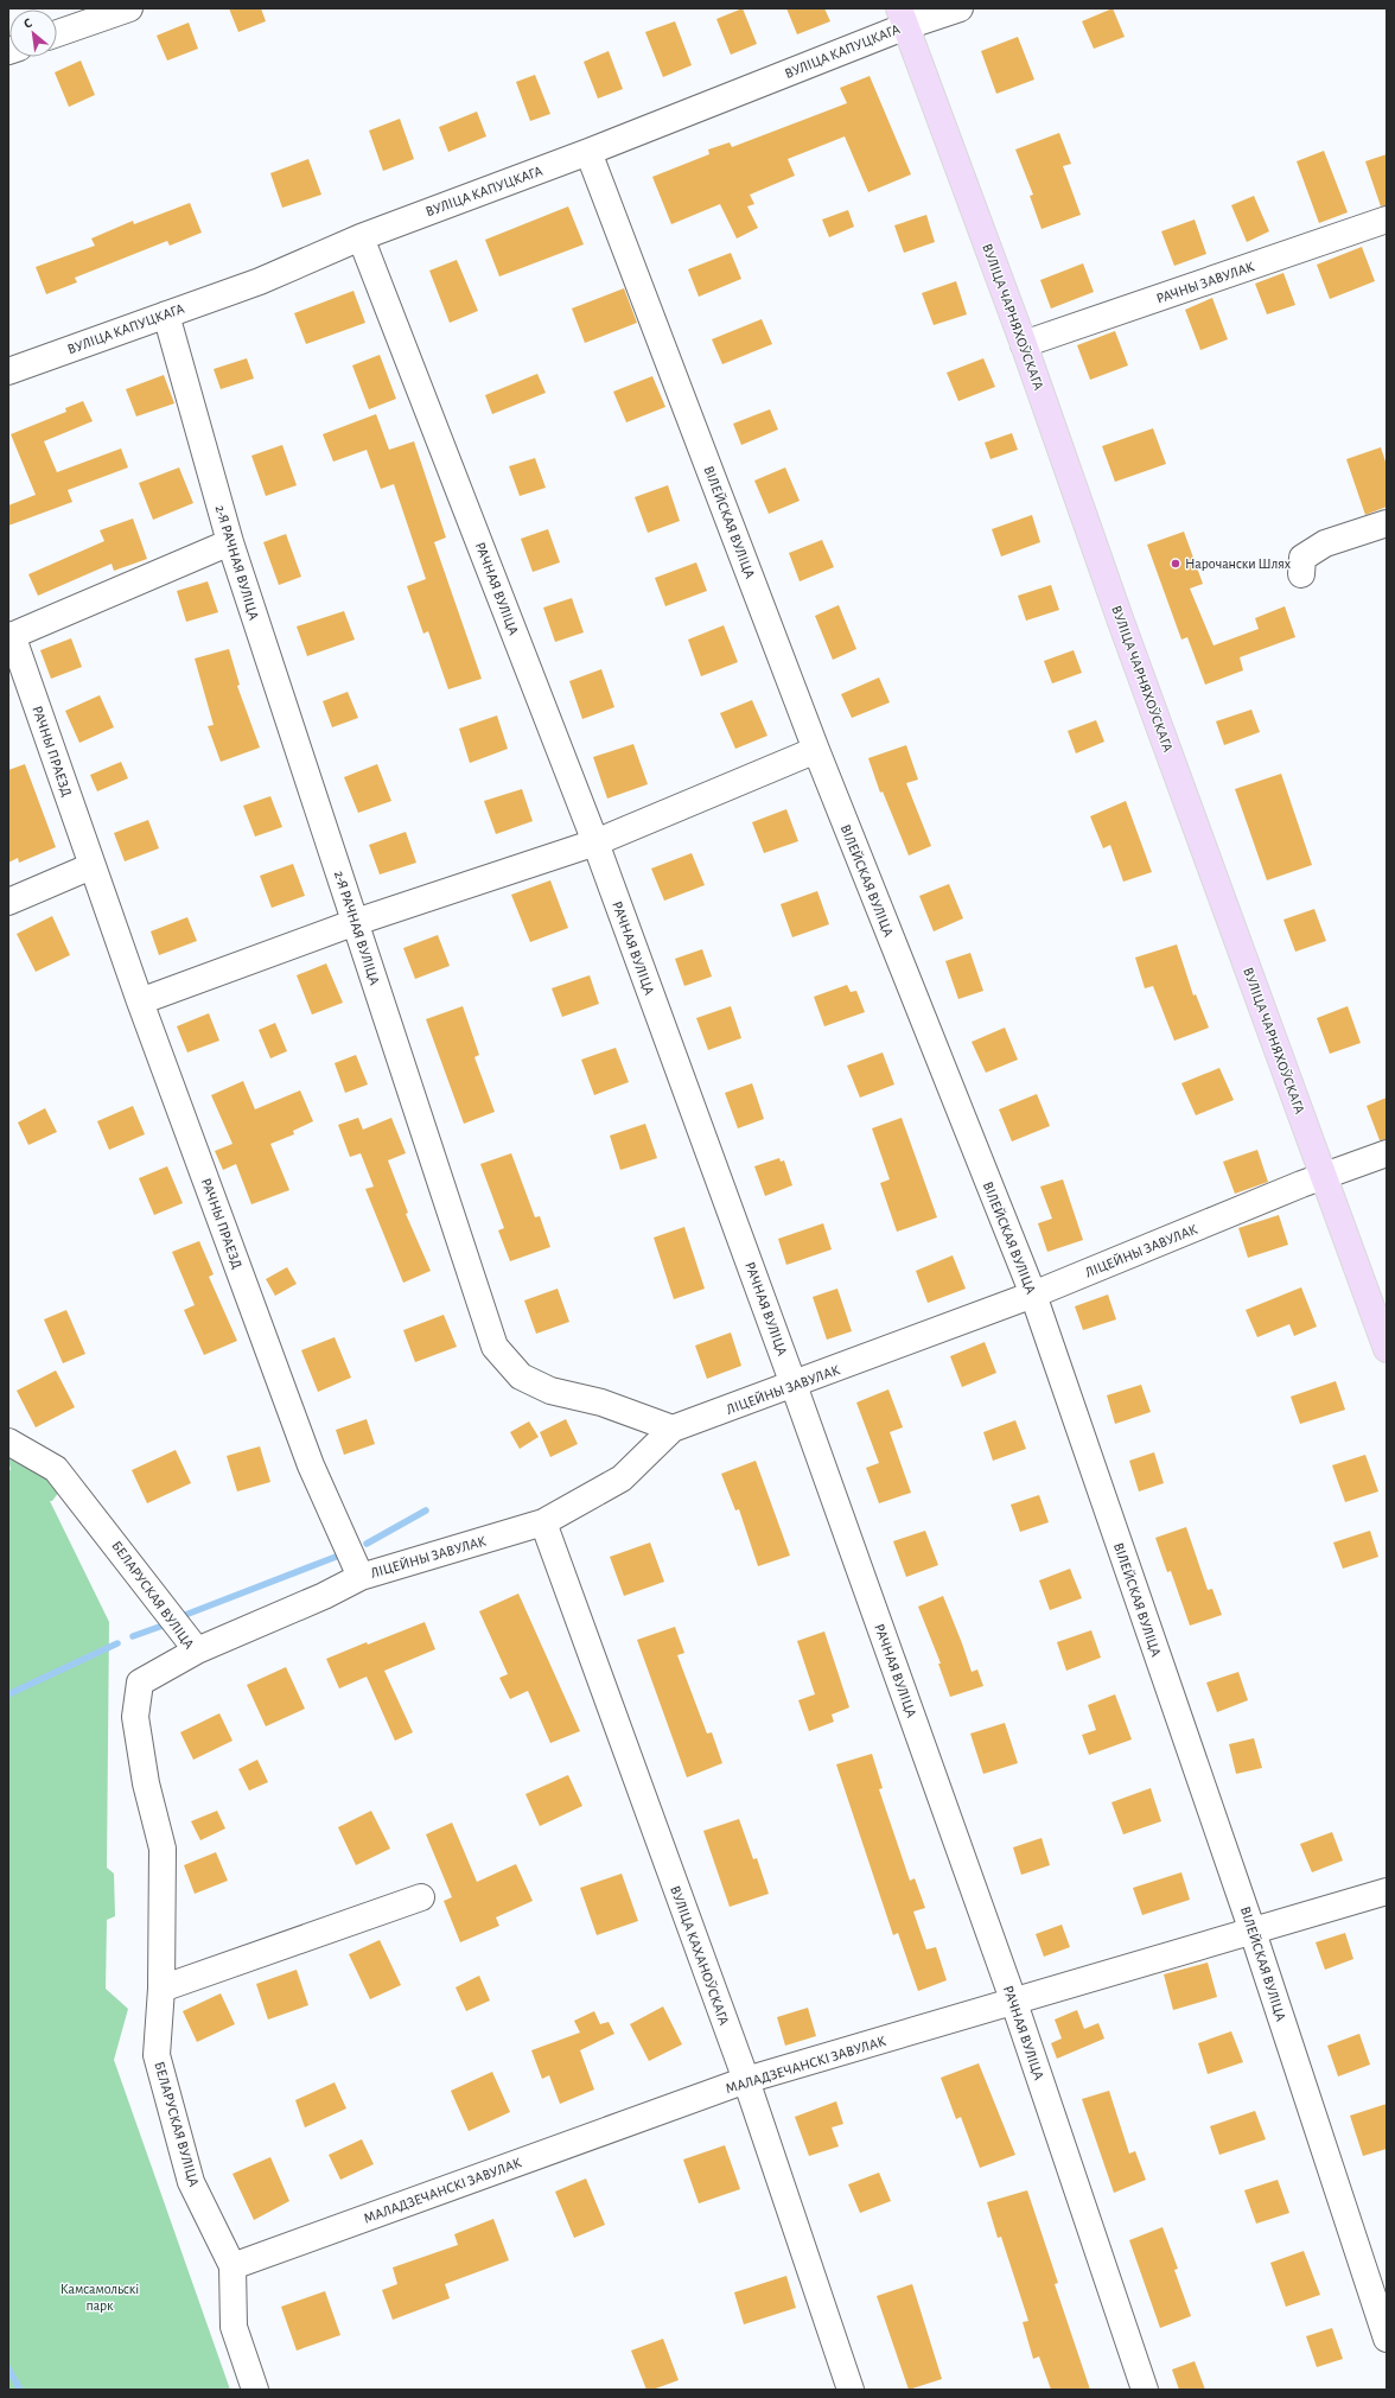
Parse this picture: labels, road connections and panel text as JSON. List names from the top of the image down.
{
  "streets": {
    "main road": ["ВУЛІЦА ЧАРНЯХОЎСКАГА"],
    "street": [
      "ВУЛІЦА КАПУЦКАГА",
      "РАЧНЫ ЗАВУЛАК",
      "ВІЛЕЙСКАЯ ВУЛІЦА",
      "2-Я РАЧНАЯ ВУЛІЦА",
      "РАЧНАЯ ВУЛІЦА",
      "РАЧНЫ ПРАЕЗД",
      "ЛІЦЕЙНЫ ЗАВУЛАК",
      "БЕЛАРУСКАЯ ВУЛІЦА",
      "ВУЛІЦА КАХАНОЎСКАГА",
      "МАЛАДЗЕЧАНСКІ ЗАВУЛАК"
    ]
  },
  "crossings": [
    ["ВУЛІЦА КАПУЦКАГА", "ВУЛІЦА ЧАРНЯХОЎСКАГА"],
    ["ВУЛІЦА КАПУЦКАГА", "ВІЛЕЙСКАЯ ВУЛІЦА"],
    ["ВУЛІЦА КАПУЦКАГА", "2-Я РАЧНАЯ ВУЛІЦА"],
    ["ВУЛІЦА КАПУЦКАГА", "РАЧНАЯ ВУЛІЦА"],
    ["РАЧНЫ ЗАВУЛАК", "ВУЛІЦА ЧАРНЯХОЎСКАГА"],
    ["ВУЛІЦА ЧАРНЯХОЎСКАГА", "ЛІЦЕЙНЫ ЗАВУЛАК"],
    ["ВІЛЕЙСКАЯ ВУЛІЦА", "ЛІЦЕЙНЫ ЗАВУЛАК"],
    ["ВІЛЕЙСКАЯ ВУЛІЦА", "МАЛАДЗЕЧАНСКІ ЗАВУЛАК"],
    ["2-Я РАЧНАЯ ВУЛІЦА", "РАЧНЫ ПРАЕЗД"],
    ["2-Я РАЧНАЯ ВУЛІЦА", "ЛІЦЕЙНЫ ЗАВУЛАК"],
    ["РАЧНАЯ ВУЛІЦА", "ЛІЦЕЙНЫ ЗАВУЛАК"],
    ["РАЧНАЯ ВУЛІЦА", "МАЛАДЗЕЧАНСКІ ЗАВУЛАК"],
    ["РАЧНЫ ПРАЕЗД", "ЛІЦЕЙНЫ ЗАВУЛАК"],
    ["ЛІЦЕЙНЫ ЗАВУЛАК", "БЕЛАРУСКАЯ ВУЛІЦА"],
    ["ЛІЦЕЙНЫ ЗАВУЛАК", "ВУЛІЦА КАХАНОЎСКАГА"],
    ["БЕЛАРУСКАЯ ВУЛІЦА", "МАЛАДЗЕЧАНСКІ ЗАВУЛАК"],
    ["ВУЛІЦА КАХАНОЎСКАГА", "МАЛАДЗЕЧАНСКІ ЗАВУЛАК"]
  ],
  "parks": ["Камсамольскі парк"],
  "places": ["Нарочански Шлях"],
  "north": "top left"
}
